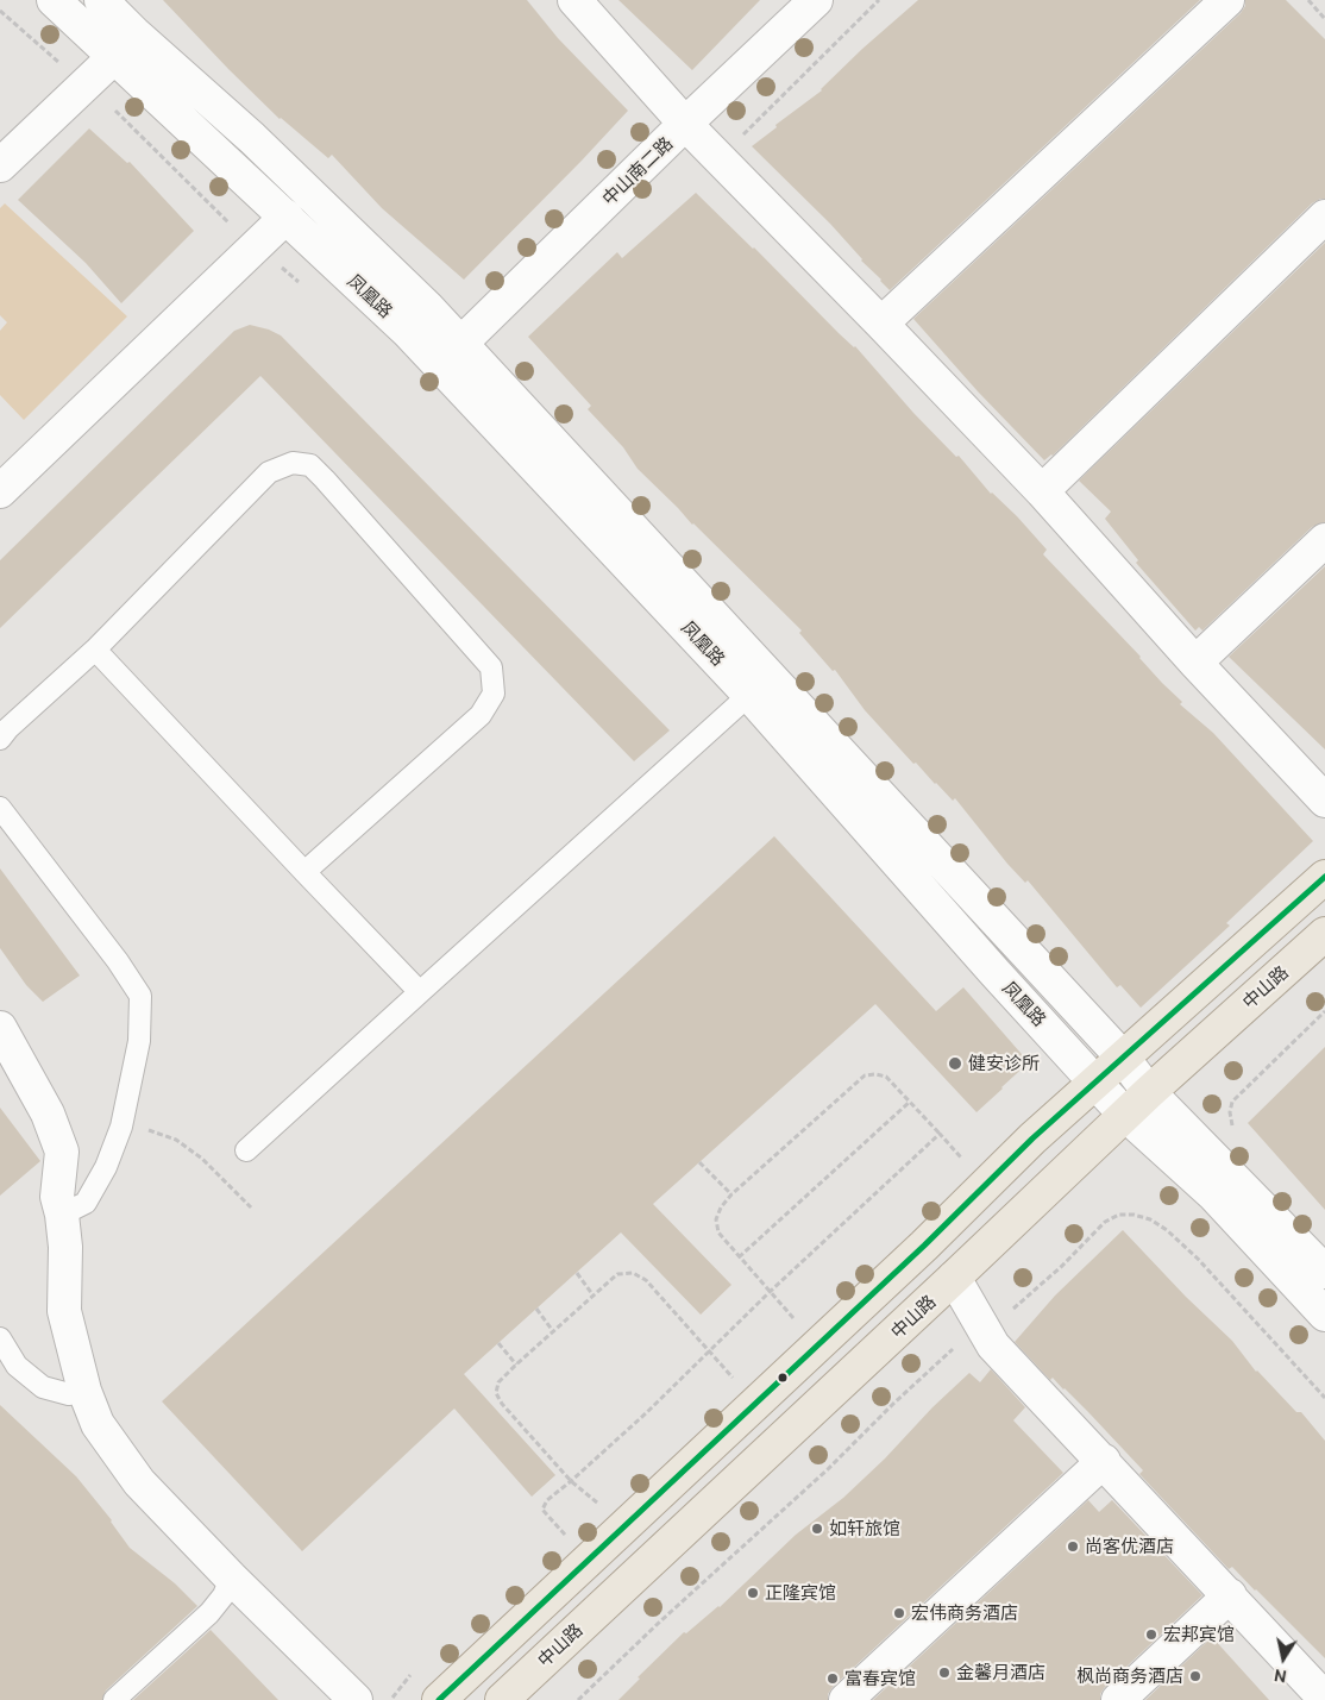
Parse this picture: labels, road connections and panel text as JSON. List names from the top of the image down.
{
  "streets": {
    "main road": ["中山路"],
    "street": ["中山南二路", "凤凰路"]
  },
  "crossings": [
    ["中山南二路", "凤凰路"],
    ["凤凰路", "中山路"]
  ],
  "places": [
    "健安诊所",
    "如轩旅馆",
    "尚客优酒店",
    "正隆宾馆",
    "宏伟商务酒店",
    "宏邦宾馆",
    "金馨月酒店",
    "枫尚商务酒店",
    "富春宾馆"
  ],
  "north": "bottom"
}
